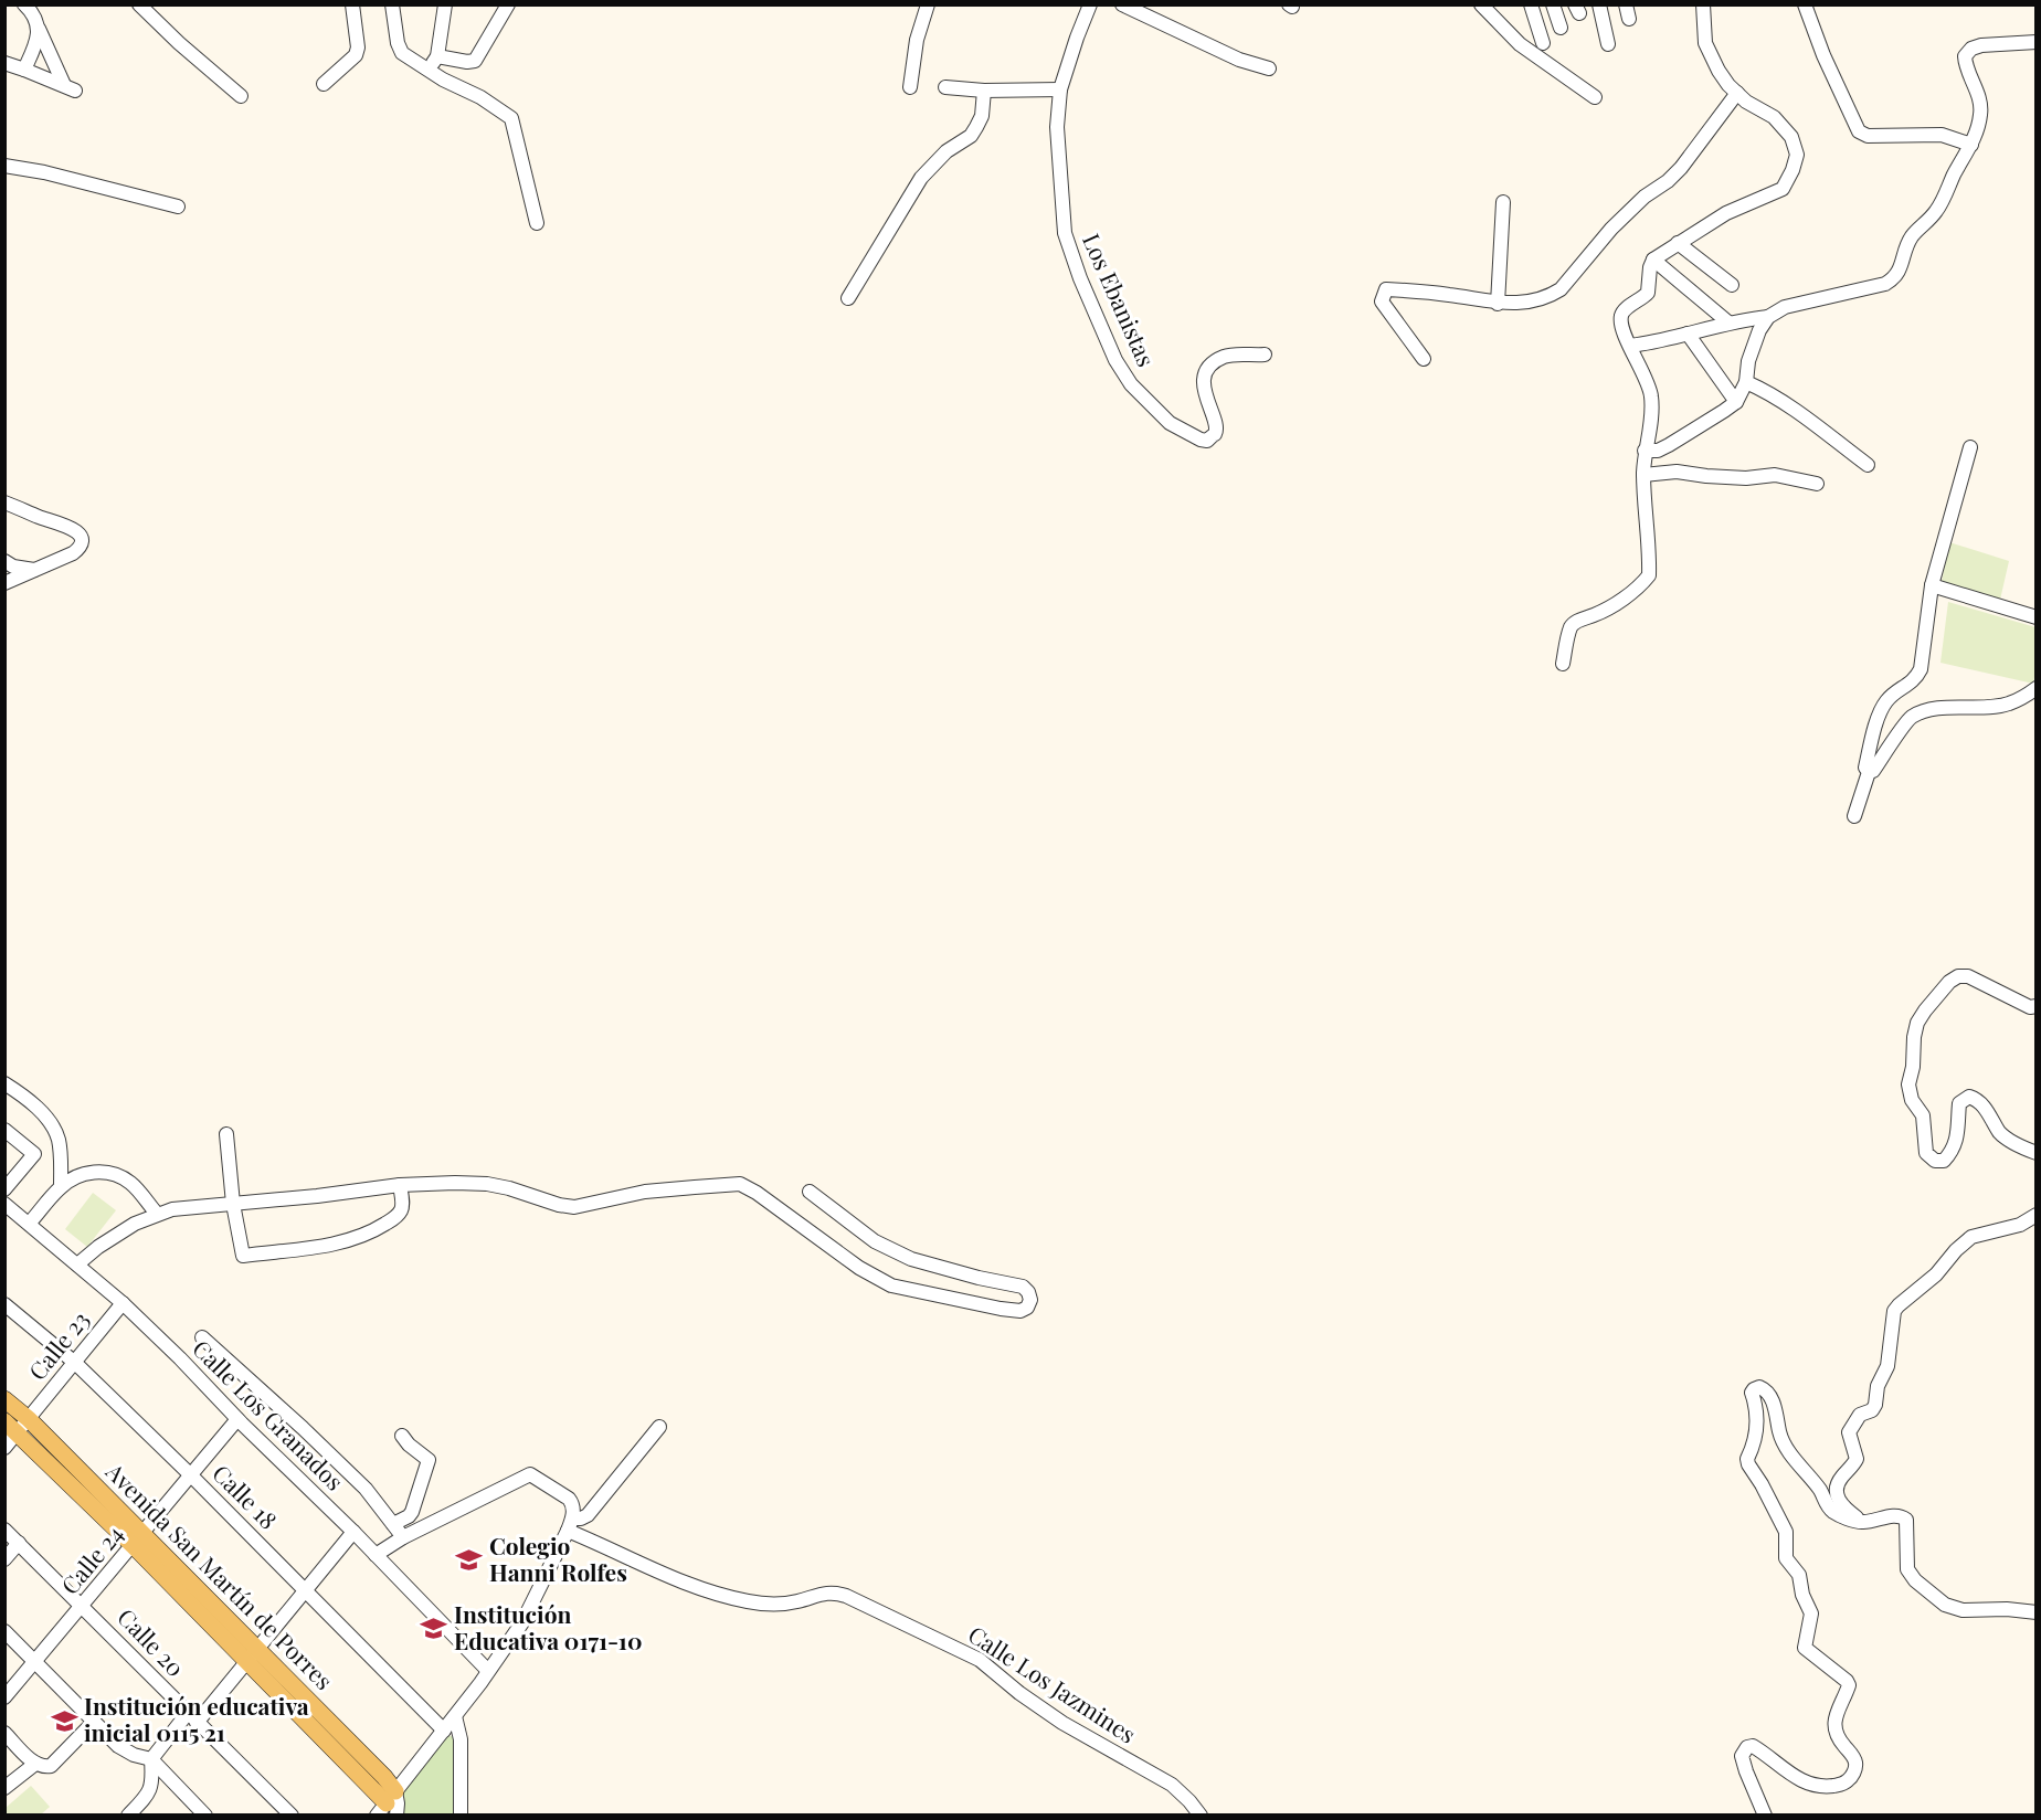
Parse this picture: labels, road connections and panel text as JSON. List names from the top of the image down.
{
  "streets": {
    "main road": ["Avenida San Martín de Porres"],
    "street": [
      "Los Ebanistas",
      "Calle 23",
      "Calle Los Granados",
      "Calle 18",
      "Calle 24",
      "Calle 20",
      "Calle Los Jazmines"
    ]
  },
  "crossings": [
    ["Calle 23", "Calle Los Granados"],
    ["Calle 23", "Calle 18"],
    ["Calle 23", "Avenida San Martín de Porres"],
    ["Calle Los Granados", "Calle 24"],
    ["Calle 18", "Calle 24"],
    ["Calle 24", "Avenida San Martín de Porres"],
    ["Calle 24", "Calle 20"]
  ],
  "places": {
    "school or university": ["Colegio Hanni Rolfes", "Institución Educativa 0171-10", "Institución educativa inicial 0115 21"]
  }
}
